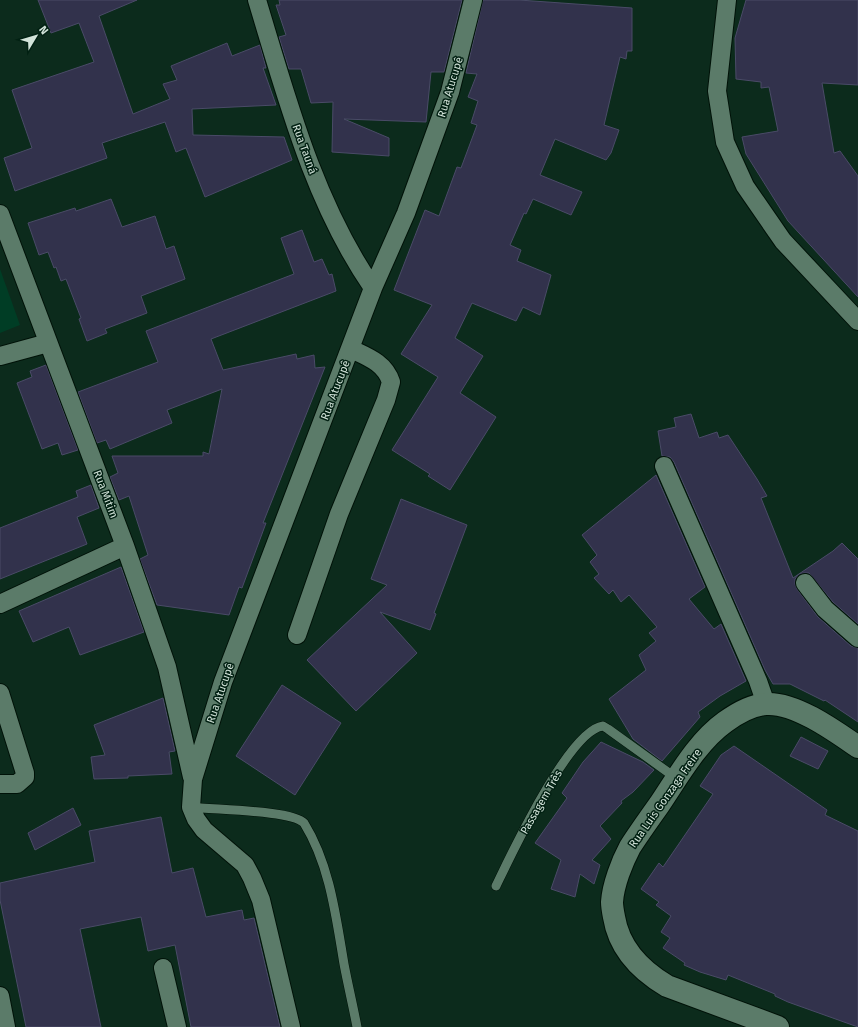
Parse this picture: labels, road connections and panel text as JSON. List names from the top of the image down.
{
  "streets": {
    "street": [
      "Rua Atucupê",
      "Rua Tauná",
      "Rua Mitim",
      "Rua Luis Gonzaga Freire"
    ],
    "lane": ["Passagem Três"]
  },
  "crossings": [
    ["Rua Atucupê", "Rua Tauná"],
    ["Rua Atucupê", "Rua Mitim"],
    ["Rua Luis Gonzaga Freire", "Passagem Três"]
  ],
  "north": "top right"
}
